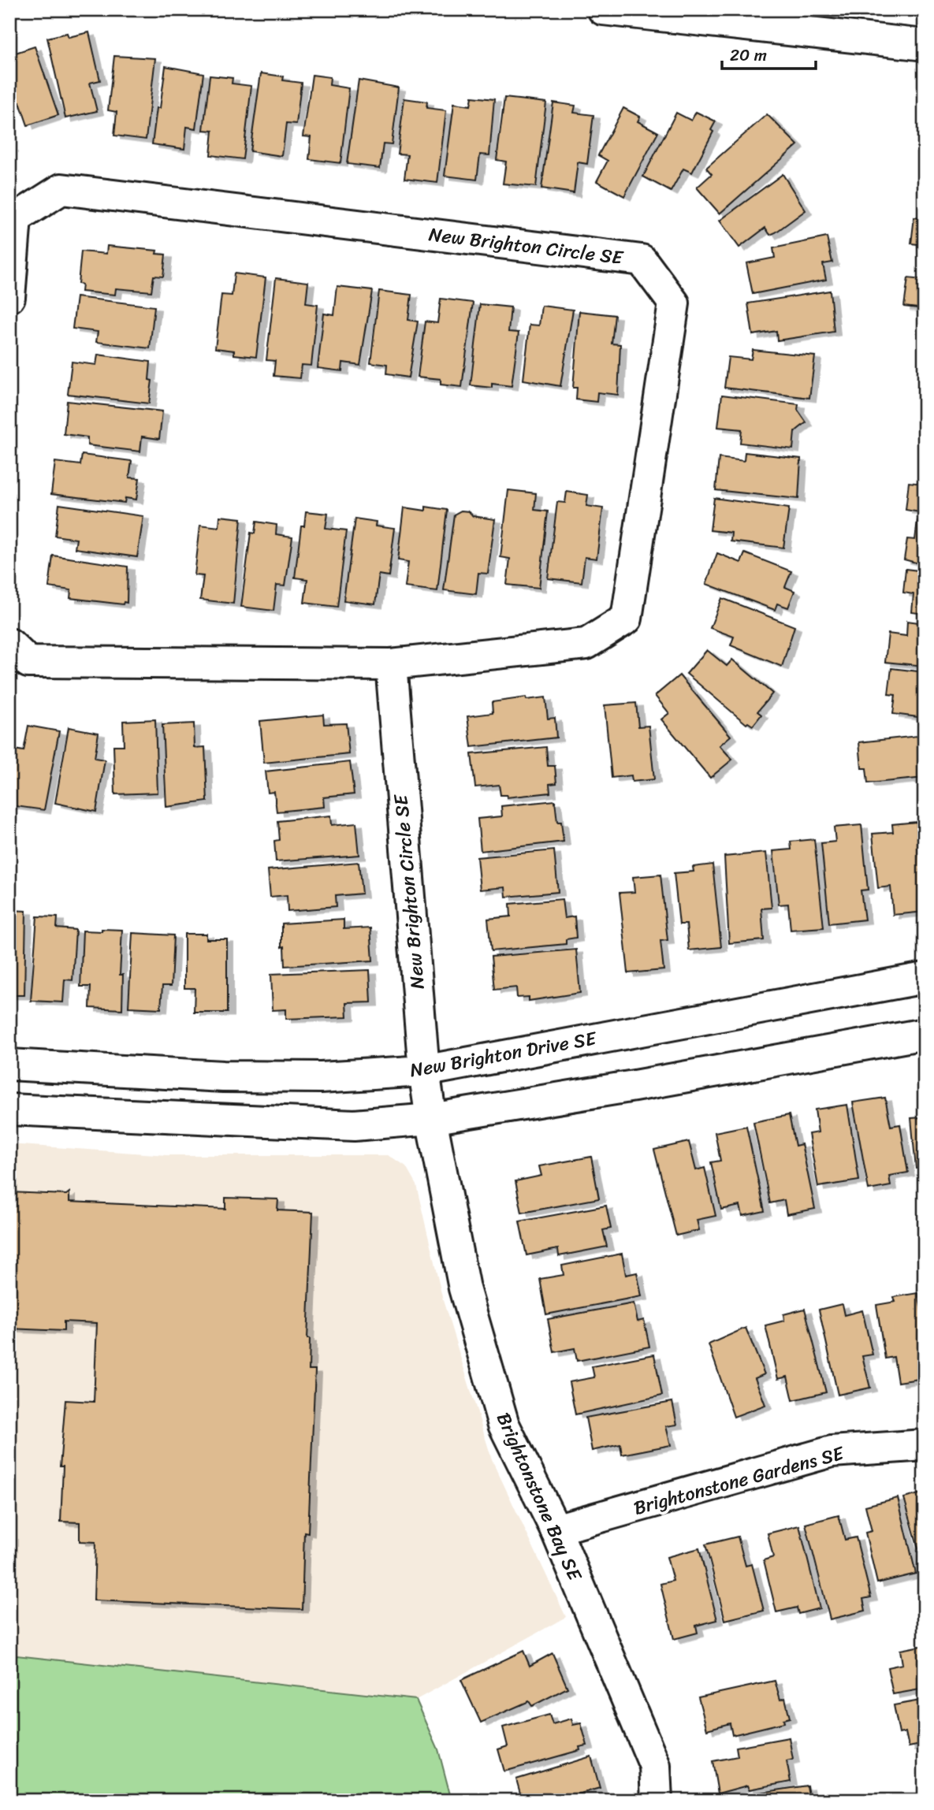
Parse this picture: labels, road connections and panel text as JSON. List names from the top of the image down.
{
  "streets": {
    "street": [
      "New Brighton Circle SE",
      "New Brighton Drive SE",
      "Brightonstone Gardens SE",
      "Brightonstone Bay SE"
    ]
  },
  "crossings": [
    ["New Brighton Circle SE", "New Brighton Drive SE"],
    ["New Brighton Circle SE", "Brightonstone Bay SE"],
    ["Brightonstone Gardens SE", "Brightonstone Bay SE"]
  ],
  "scale_bar": "20 m"
}
